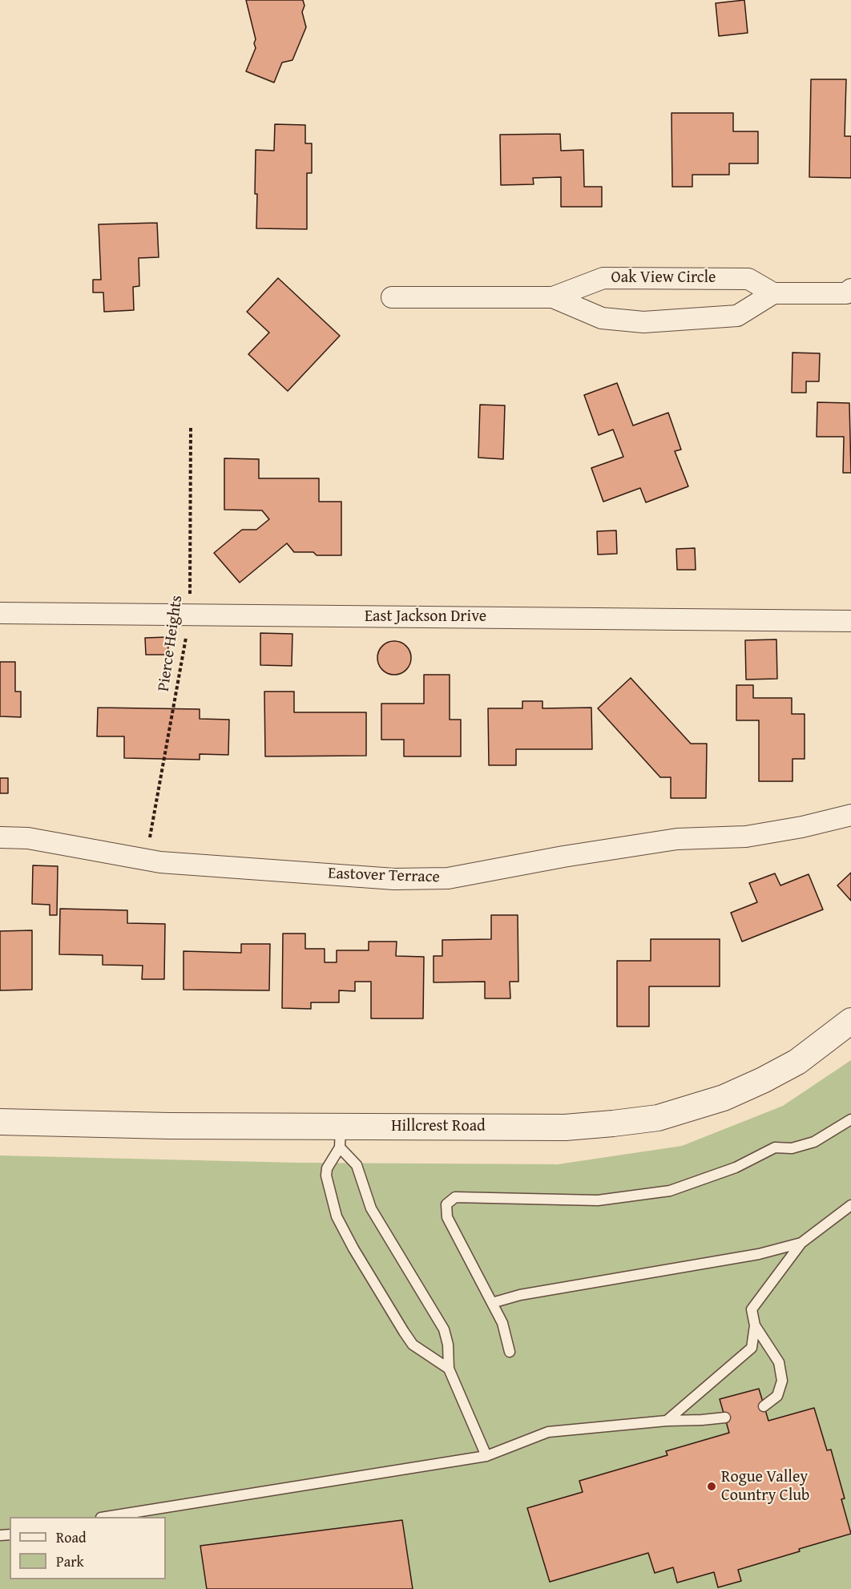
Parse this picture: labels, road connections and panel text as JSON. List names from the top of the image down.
{
  "streets": {
    "street": [
      "Oak View Circle",
      "East Jackson Drive",
      "Eastover Terrace",
      "Hillcrest Road"
    ],
    "path": ["Pierce Heights"]
  },
  "crossings": [
    ["East Jackson Drive", "Pierce Heights"],
    ["Pierce Heights", "Eastover Terrace"]
  ],
  "places": ["Rogue Valley Country Club"],
  "legend": ["Road", "Park"]
}
